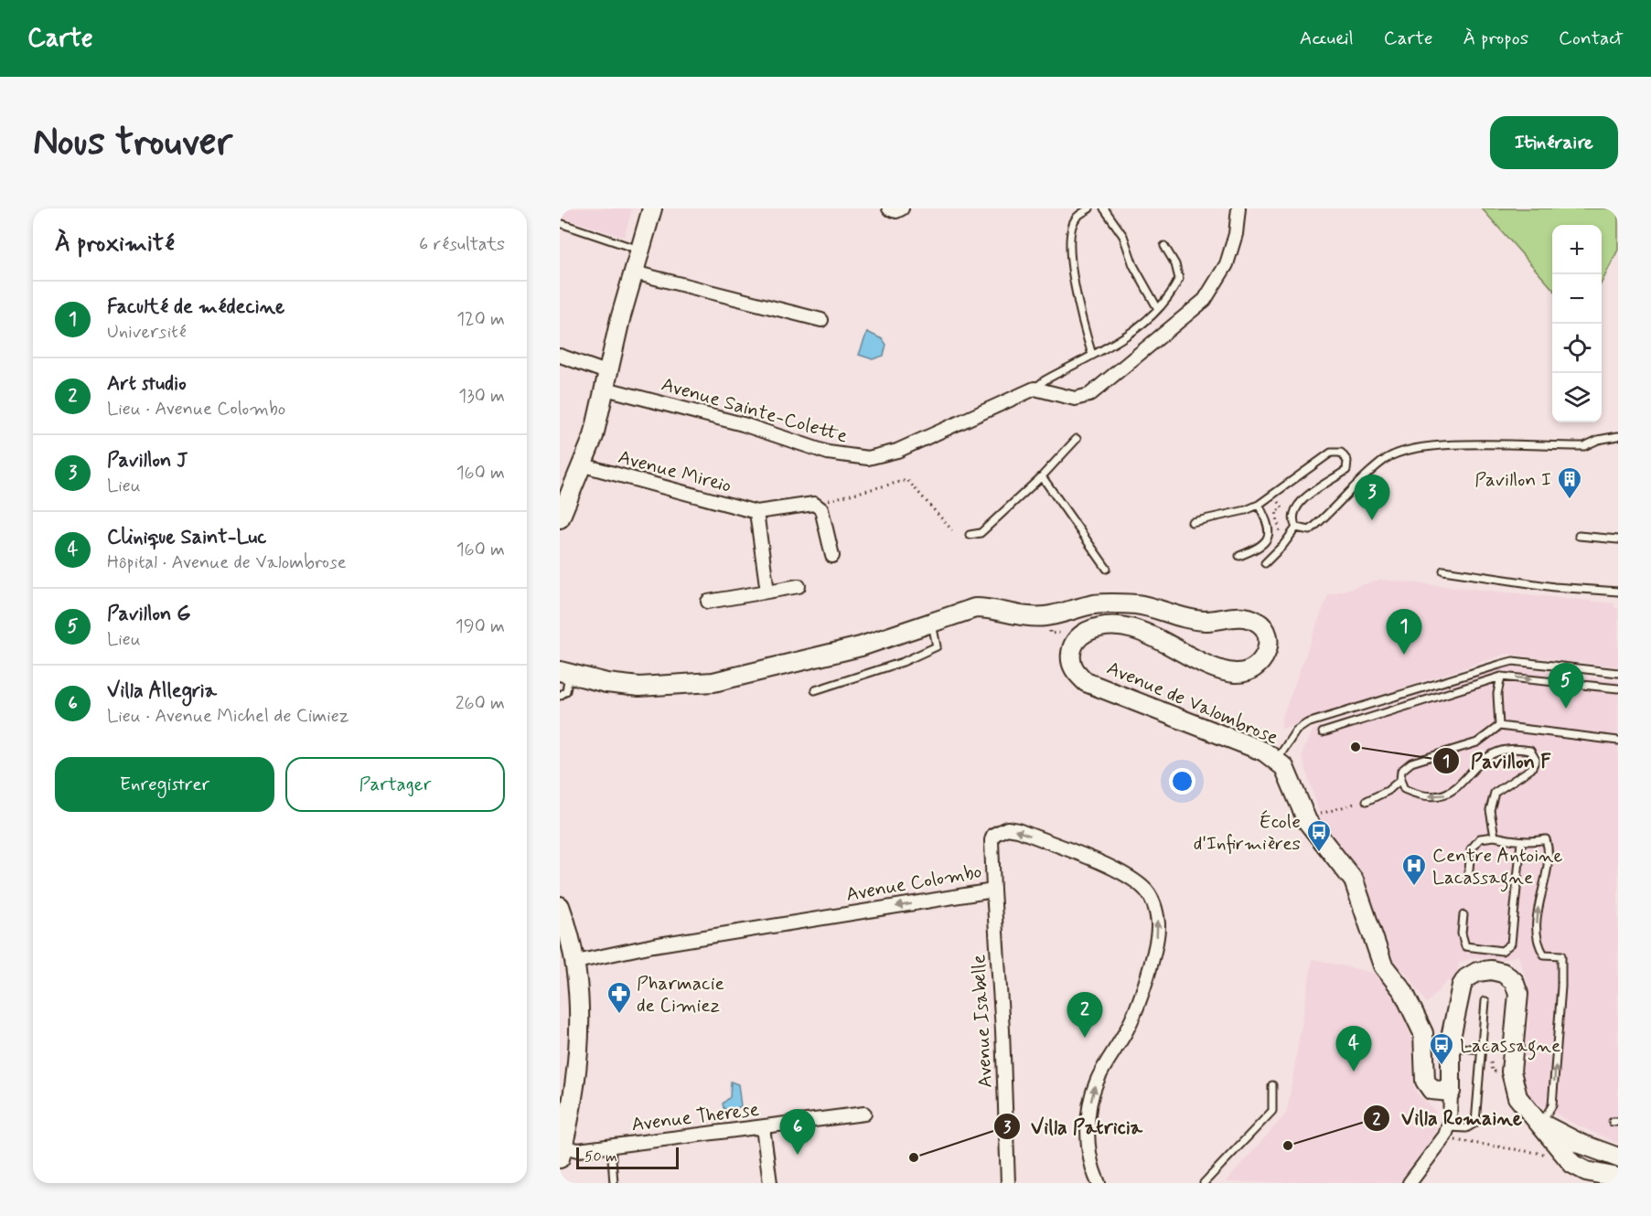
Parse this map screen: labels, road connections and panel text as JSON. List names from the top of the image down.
{
  "streets": {
    "main road": ["Avenue de Valombrose"],
    "street": [
      "Avenue Sainte-Colette",
      "Avenue Mireio",
      "Avenue Colombo",
      "Avenue Isabelle",
      "Avenue Therese"
    ]
  },
  "crossings": [
    ["Avenue Colombo", "Avenue Isabelle"]
  ],
  "places": {
    "building": ["Pavillon I"],
    "other": ["Pavillon F", "Villa Romaine", "Villa Patricia"],
    "bus stop": ["École d'Infirmières", "Lacassagne"],
    "hospital": ["Centre Antoine Lacassagne"],
    "pharmacy": ["Pharmacie de Cimiez"]
  },
  "scale_bar": "50 m",
  "page": {
    "header": "Carte",
    "nav": [
      "Accueil",
      "Carte",
      "À propos",
      "Contact"
    ],
    "buttons": [
      "Itinéraire",
      ["Enregistrer", "Partager"]
    ],
    "title": "Nous trouver",
    "heading": ["À proximité", "6 résultats"],
    "map_buttons": ["+", "−"],
    "list": [
      {
        "mark": "1",
        "name": "Faculté de médecine",
        "note": "Université",
        "value": "120 m"
      },
      {
        "mark": "2",
        "name": "Art studio",
        "note": "Lieu · Avenue Colombo",
        "value": "130 m"
      },
      {
        "mark": "3",
        "name": "Pavillon J",
        "note": "Lieu",
        "value": "160 m"
      },
      {
        "mark": "4",
        "name": "Clinique Saint-Luc",
        "note": "Hôpital · Avenue de Valombrose",
        "value": "160 m"
      },
      {
        "mark": "5",
        "name": "Pavillon G",
        "note": "Lieu",
        "value": "190 m"
      },
      {
        "mark": "6",
        "name": "Villa Allegria",
        "note": "Lieu · Avenue Michel de Cimiez",
        "value": "260 m"
      }
    ],
    "pins": [
      "3",
      "1",
      "5",
      "2",
      "4",
      "6"
    ],
    "scale": "50 m"
  }
}
